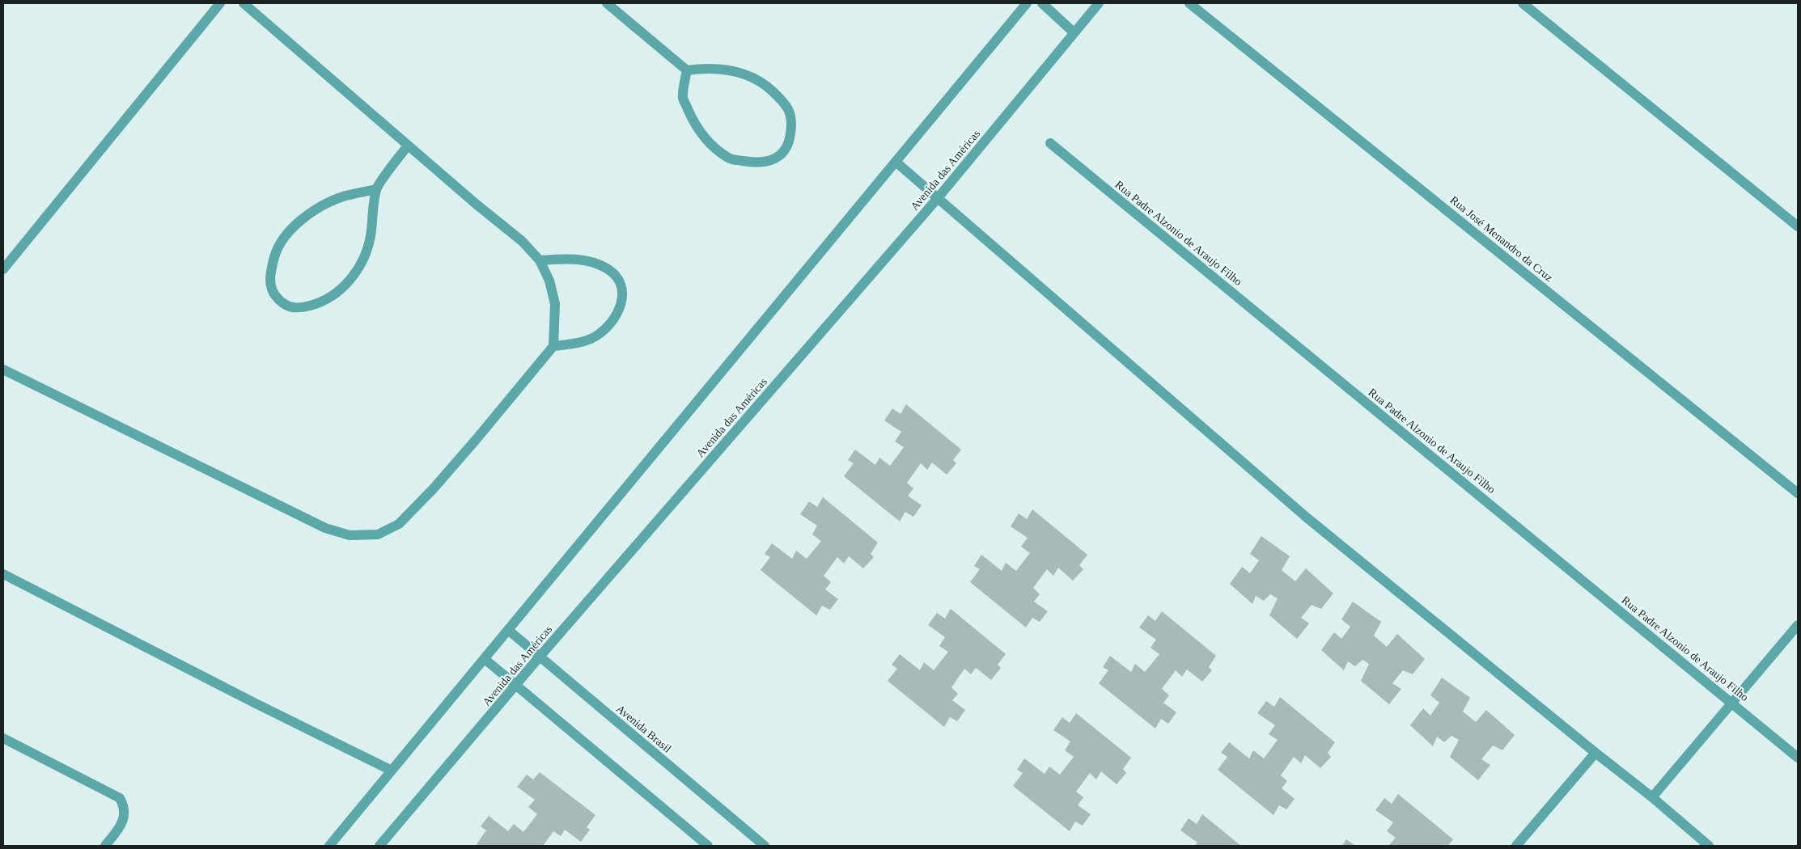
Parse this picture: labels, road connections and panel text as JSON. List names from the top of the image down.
{
  "streets": {
    "street": [
      "Avenida das Américas",
      "Rua Padre Alzonio de Araujo Filho",
      "Rua José Menandro da Cruz",
      "Avenida Brasil"
    ]
  },
  "crossings": [
    ["Avenida das Américas", "Avenida Brasil"]
  ]
}
